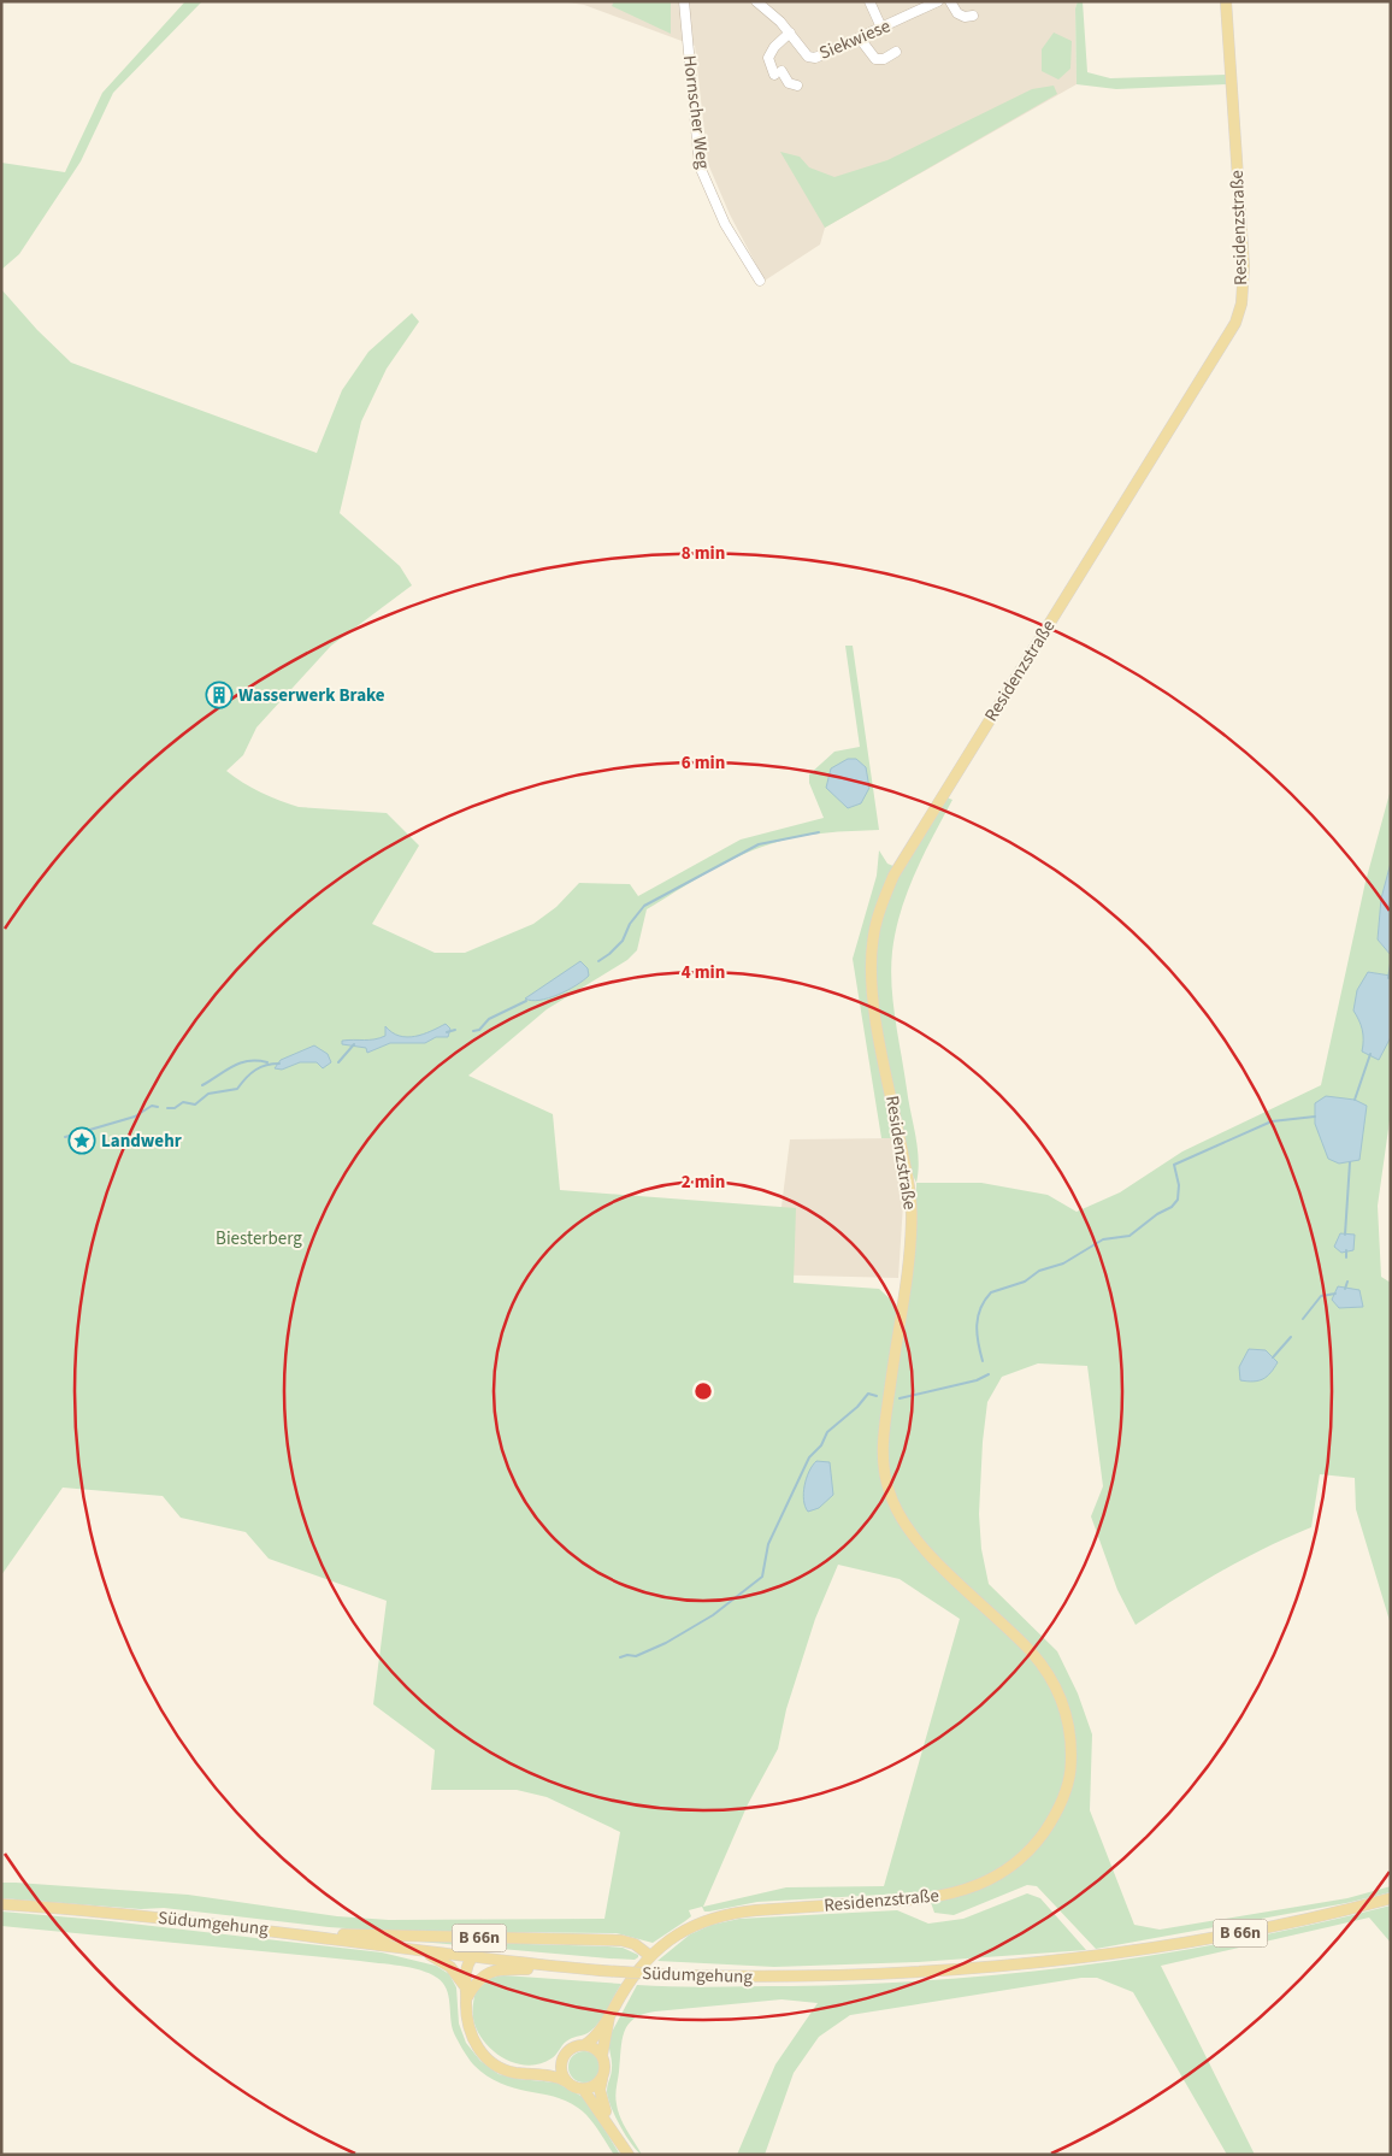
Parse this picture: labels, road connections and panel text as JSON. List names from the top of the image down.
{
  "streets": {
    "main road": ["Residenzstraße", "Südumgehung", "B 66n"],
    "street": ["Siekwiese", "Hornscher Weg"]
  },
  "crossings": [
    ["Residenzstraße", "B 66n"],
    ["Südumgehung", "B 66n"]
  ],
  "parks": ["Biesterberg"],
  "places": {
    "building": ["Wasserwerk Brake"],
    "place": ["Landwehr"]
  },
  "rings": [
    "8 min",
    "6 min",
    "4 min",
    "2 min"
  ]
}
